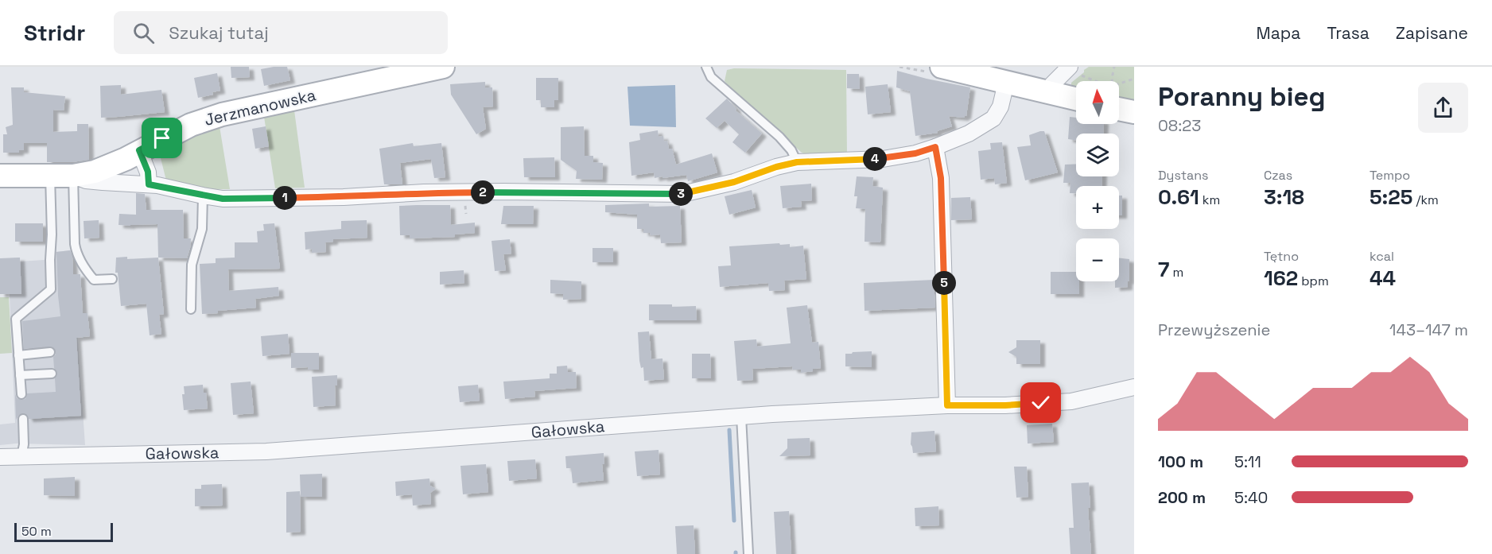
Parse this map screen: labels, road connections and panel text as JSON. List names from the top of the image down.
{
  "streets": {
    "street": ["Jerzmanowska", "Gałowska"]
  },
  "scale_bar": "50 m",
  "north": "top",
  "page": {
    "header": "Stridr",
    "search": "Szukaj tutaj",
    "nav": ["Mapa", "Trasa", "Zapisane"],
    "heading": ["Poranny bieg", "08:23"],
    "map_buttons": ["+", "−"],
    "pins": [
      "4",
      "2",
      "3",
      "1",
      "5"
    ],
    "stats": [
      ["Dystans", "0.61 km"],
      ["Czas", "3:18"],
      ["Tempo", "5:25 /km"],
      ["7 m"],
      ["Tętno", "162 bpm"],
      ["kcal", "44"]
    ],
    "chart": ["Przewyższenie", "143–147 m"],
    "list": [
      {
        "name": "100 m",
        "note": "5:11"
      },
      {
        "name": "200 m",
        "note": "5:40"
      }
    ],
    "scale": "50 m"
  }
}
